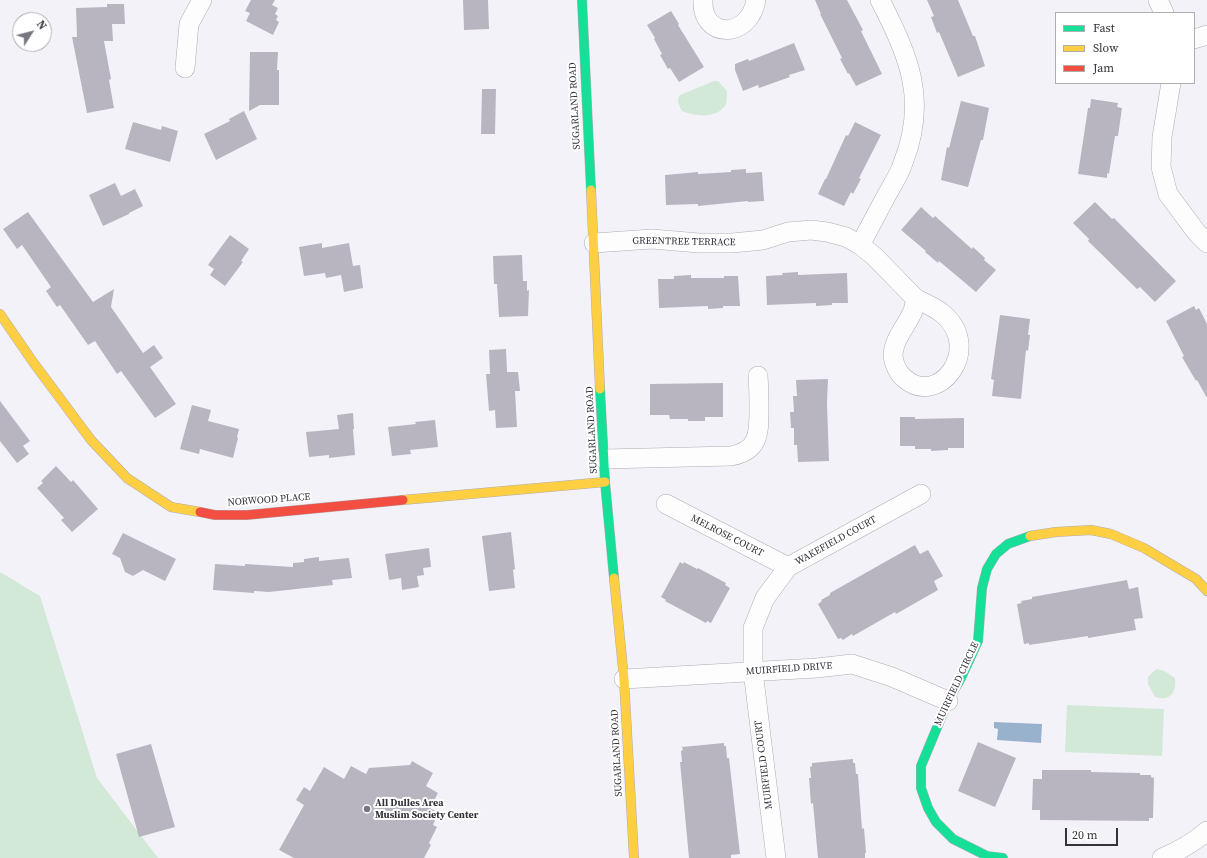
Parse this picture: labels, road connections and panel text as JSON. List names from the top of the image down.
{
  "streets": {
    "street": [
      "SUGARLAND ROAD",
      "GREENTREE TERRACE",
      "NORWOOD PLACE",
      "MELROSE COURT",
      "WAKEFIELD COURT",
      "MUIRFIELD DRIVE",
      "MUIRFIELD CIRCLE",
      "MUIRFIELD COURT"
    ]
  },
  "crossings": [
    ["SUGARLAND ROAD", "GREENTREE TERRACE"],
    ["SUGARLAND ROAD", "NORWOOD PLACE"],
    ["SUGARLAND ROAD", "MUIRFIELD DRIVE"],
    ["MELROSE COURT", "WAKEFIELD COURT"],
    ["WAKEFIELD COURT", "MUIRFIELD DRIVE"],
    ["WAKEFIELD COURT", "MUIRFIELD COURT"],
    ["MUIRFIELD DRIVE", "MUIRFIELD CIRCLE"],
    ["MUIRFIELD DRIVE", "MUIRFIELD COURT"]
  ],
  "places": ["All Dulles Area Muslim Society Center"],
  "legend": ["Fast", "Slow", "Jam"],
  "scale_bar": "20 m",
  "north": "top right"
}
